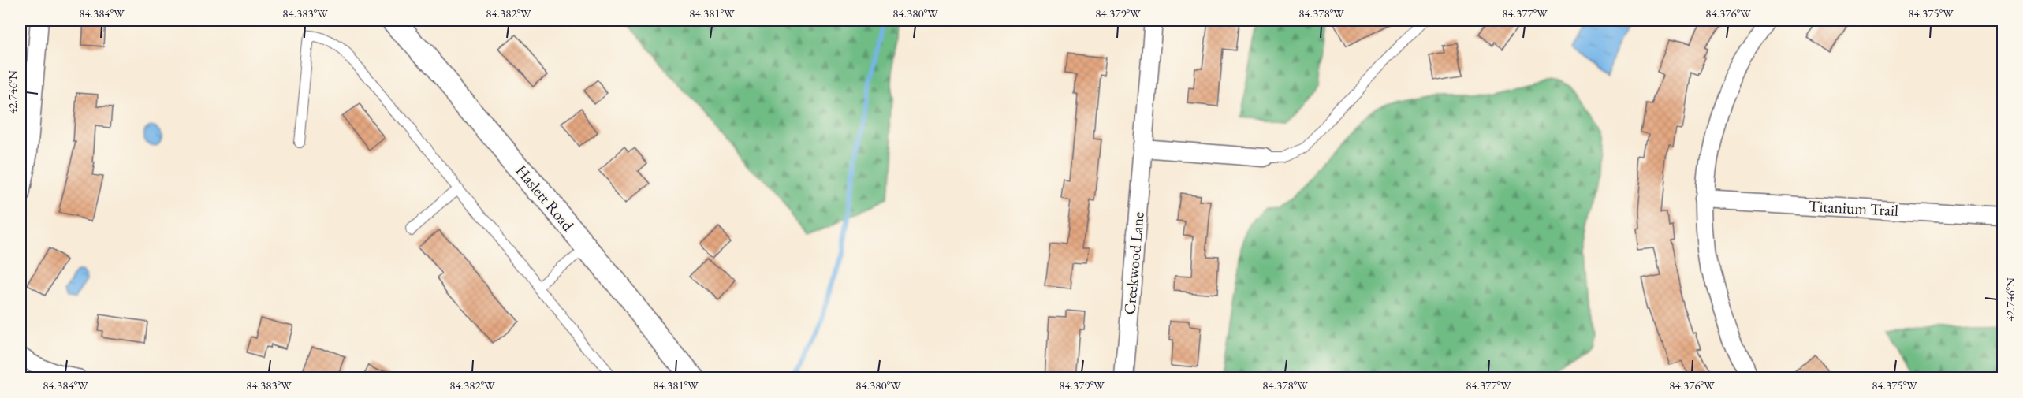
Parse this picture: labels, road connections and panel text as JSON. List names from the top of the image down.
{
  "streets": {
    "street": ["Haslett Road", "Titanium Trail", "Creekwood Lane"]
  },
  "coordinates": [
    "84.384°W",
    "84.383°W",
    "84.382°W",
    "84.381°W",
    "84.380°W",
    "84.379°W",
    "84.378°W",
    "84.377°W",
    "84.376°W",
    "84.375°W",
    "42.746°N"
  ]
}
